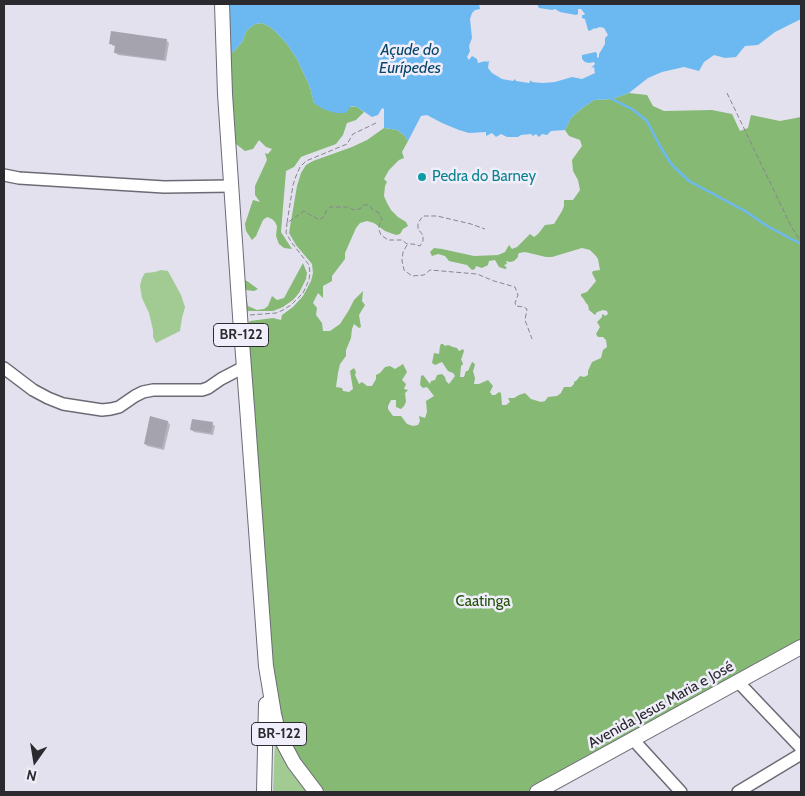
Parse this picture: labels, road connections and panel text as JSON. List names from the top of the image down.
{
  "streets": {
    "main road": ["BR-122", "Avenida Jesus Maria e José"]
  },
  "water": ["Açude do Eurípedes"],
  "parks": ["Caatinga"],
  "places": ["Pedra do Barney"],
  "north": "bottom"
}
